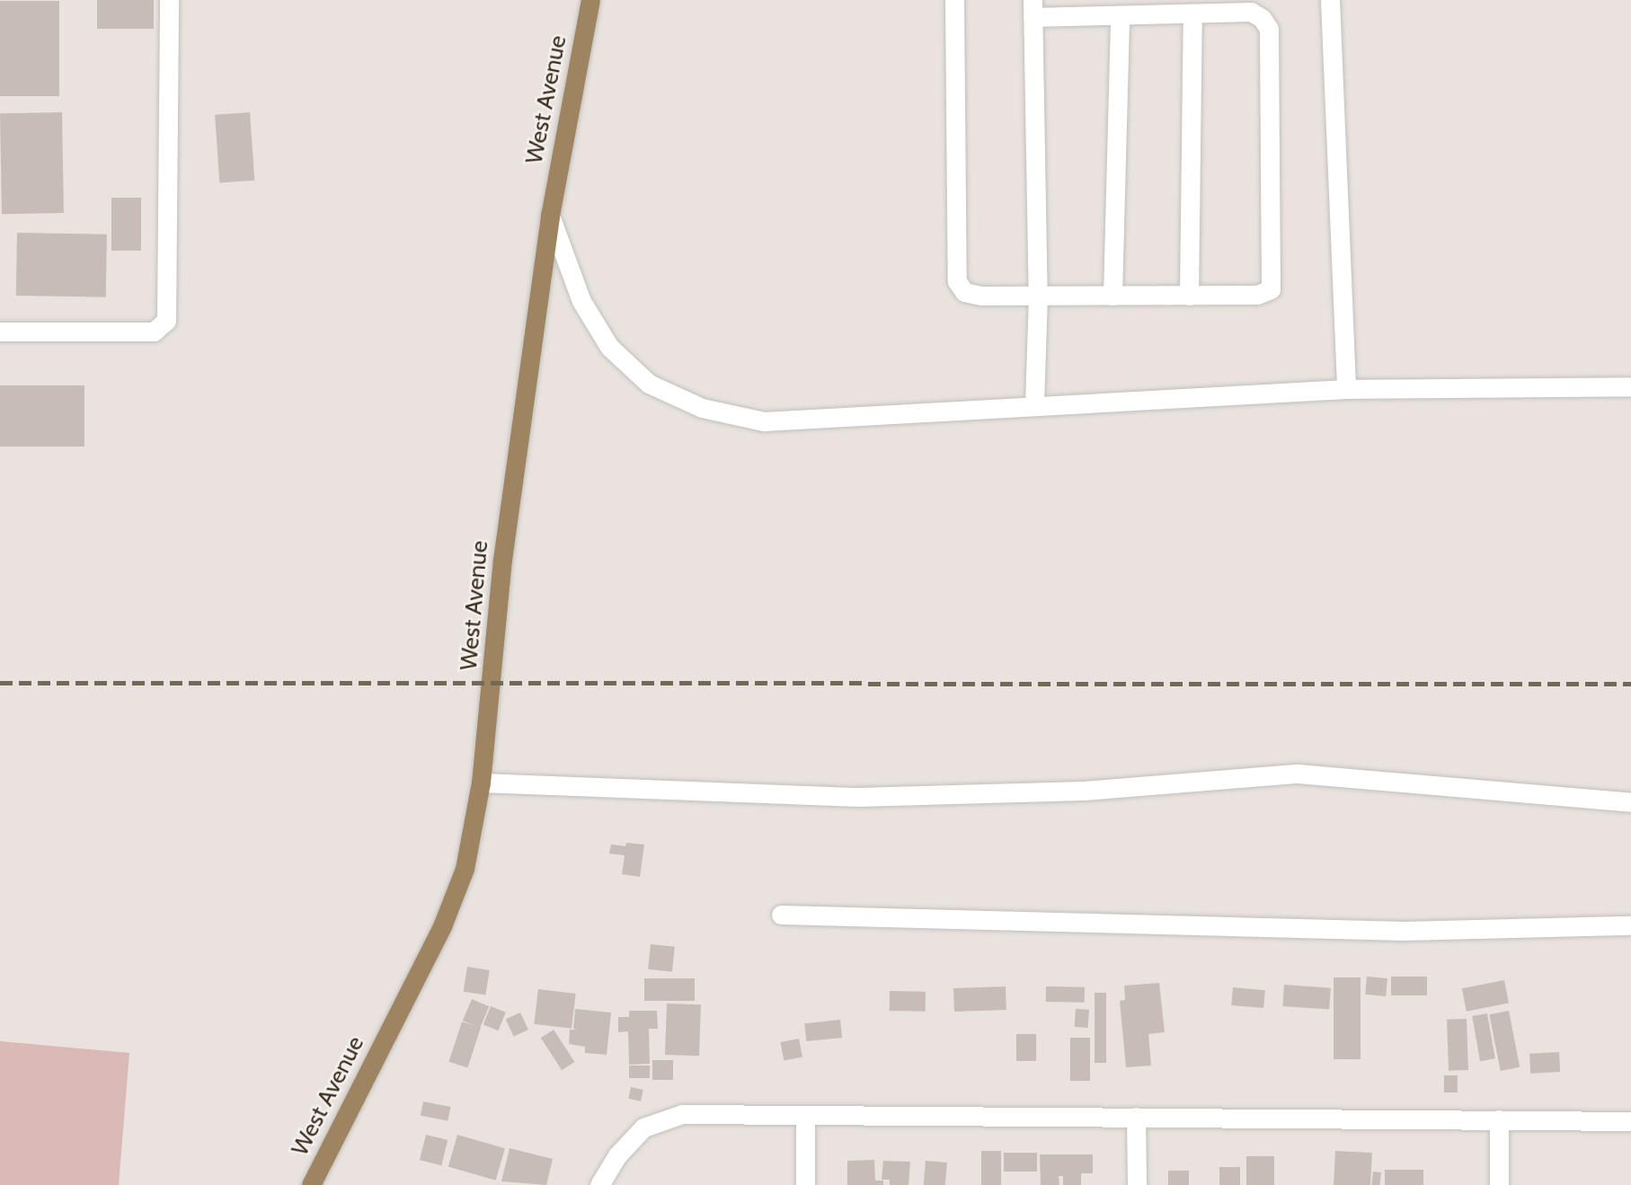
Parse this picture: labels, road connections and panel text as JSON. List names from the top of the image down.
{
  "streets": {
    "main road": ["West Avenue"]
  }
}
